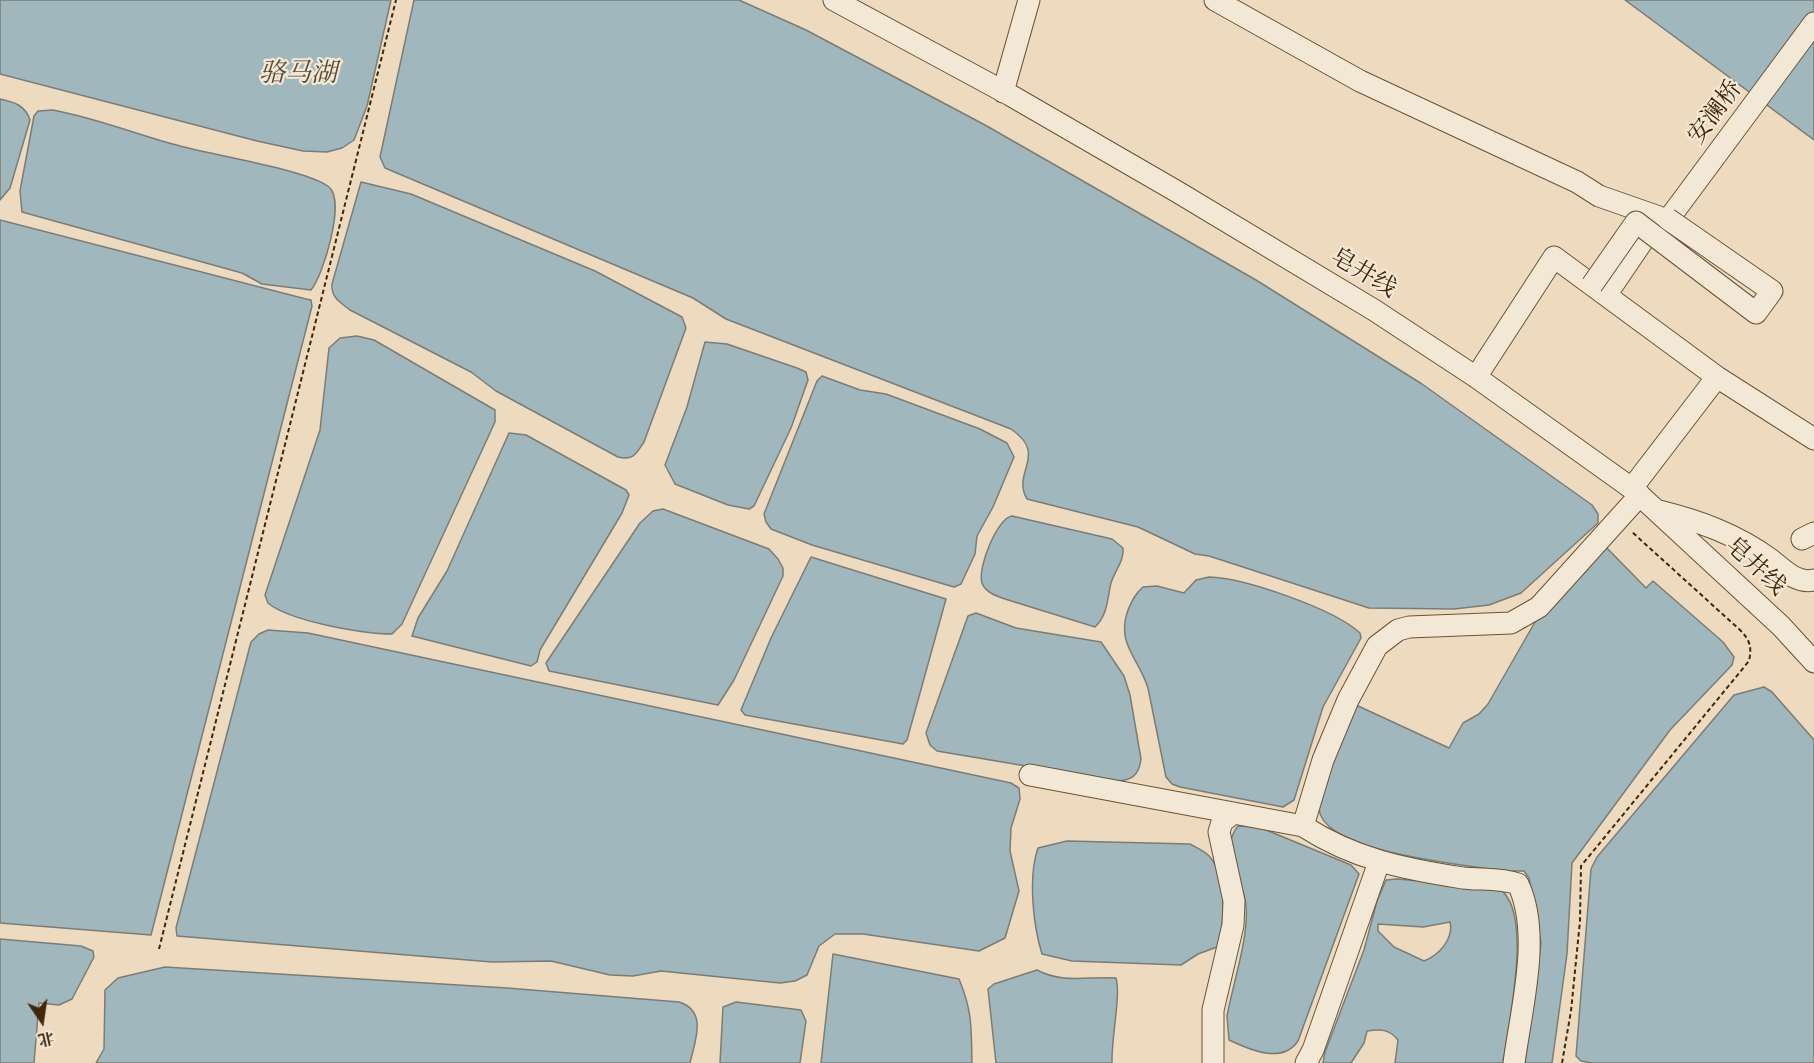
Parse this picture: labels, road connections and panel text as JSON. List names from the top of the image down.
{
  "streets": {
    "street": ["安澜桥", "皂井线"]
  },
  "water": ["骆马湖"],
  "north": "bottom"
}
